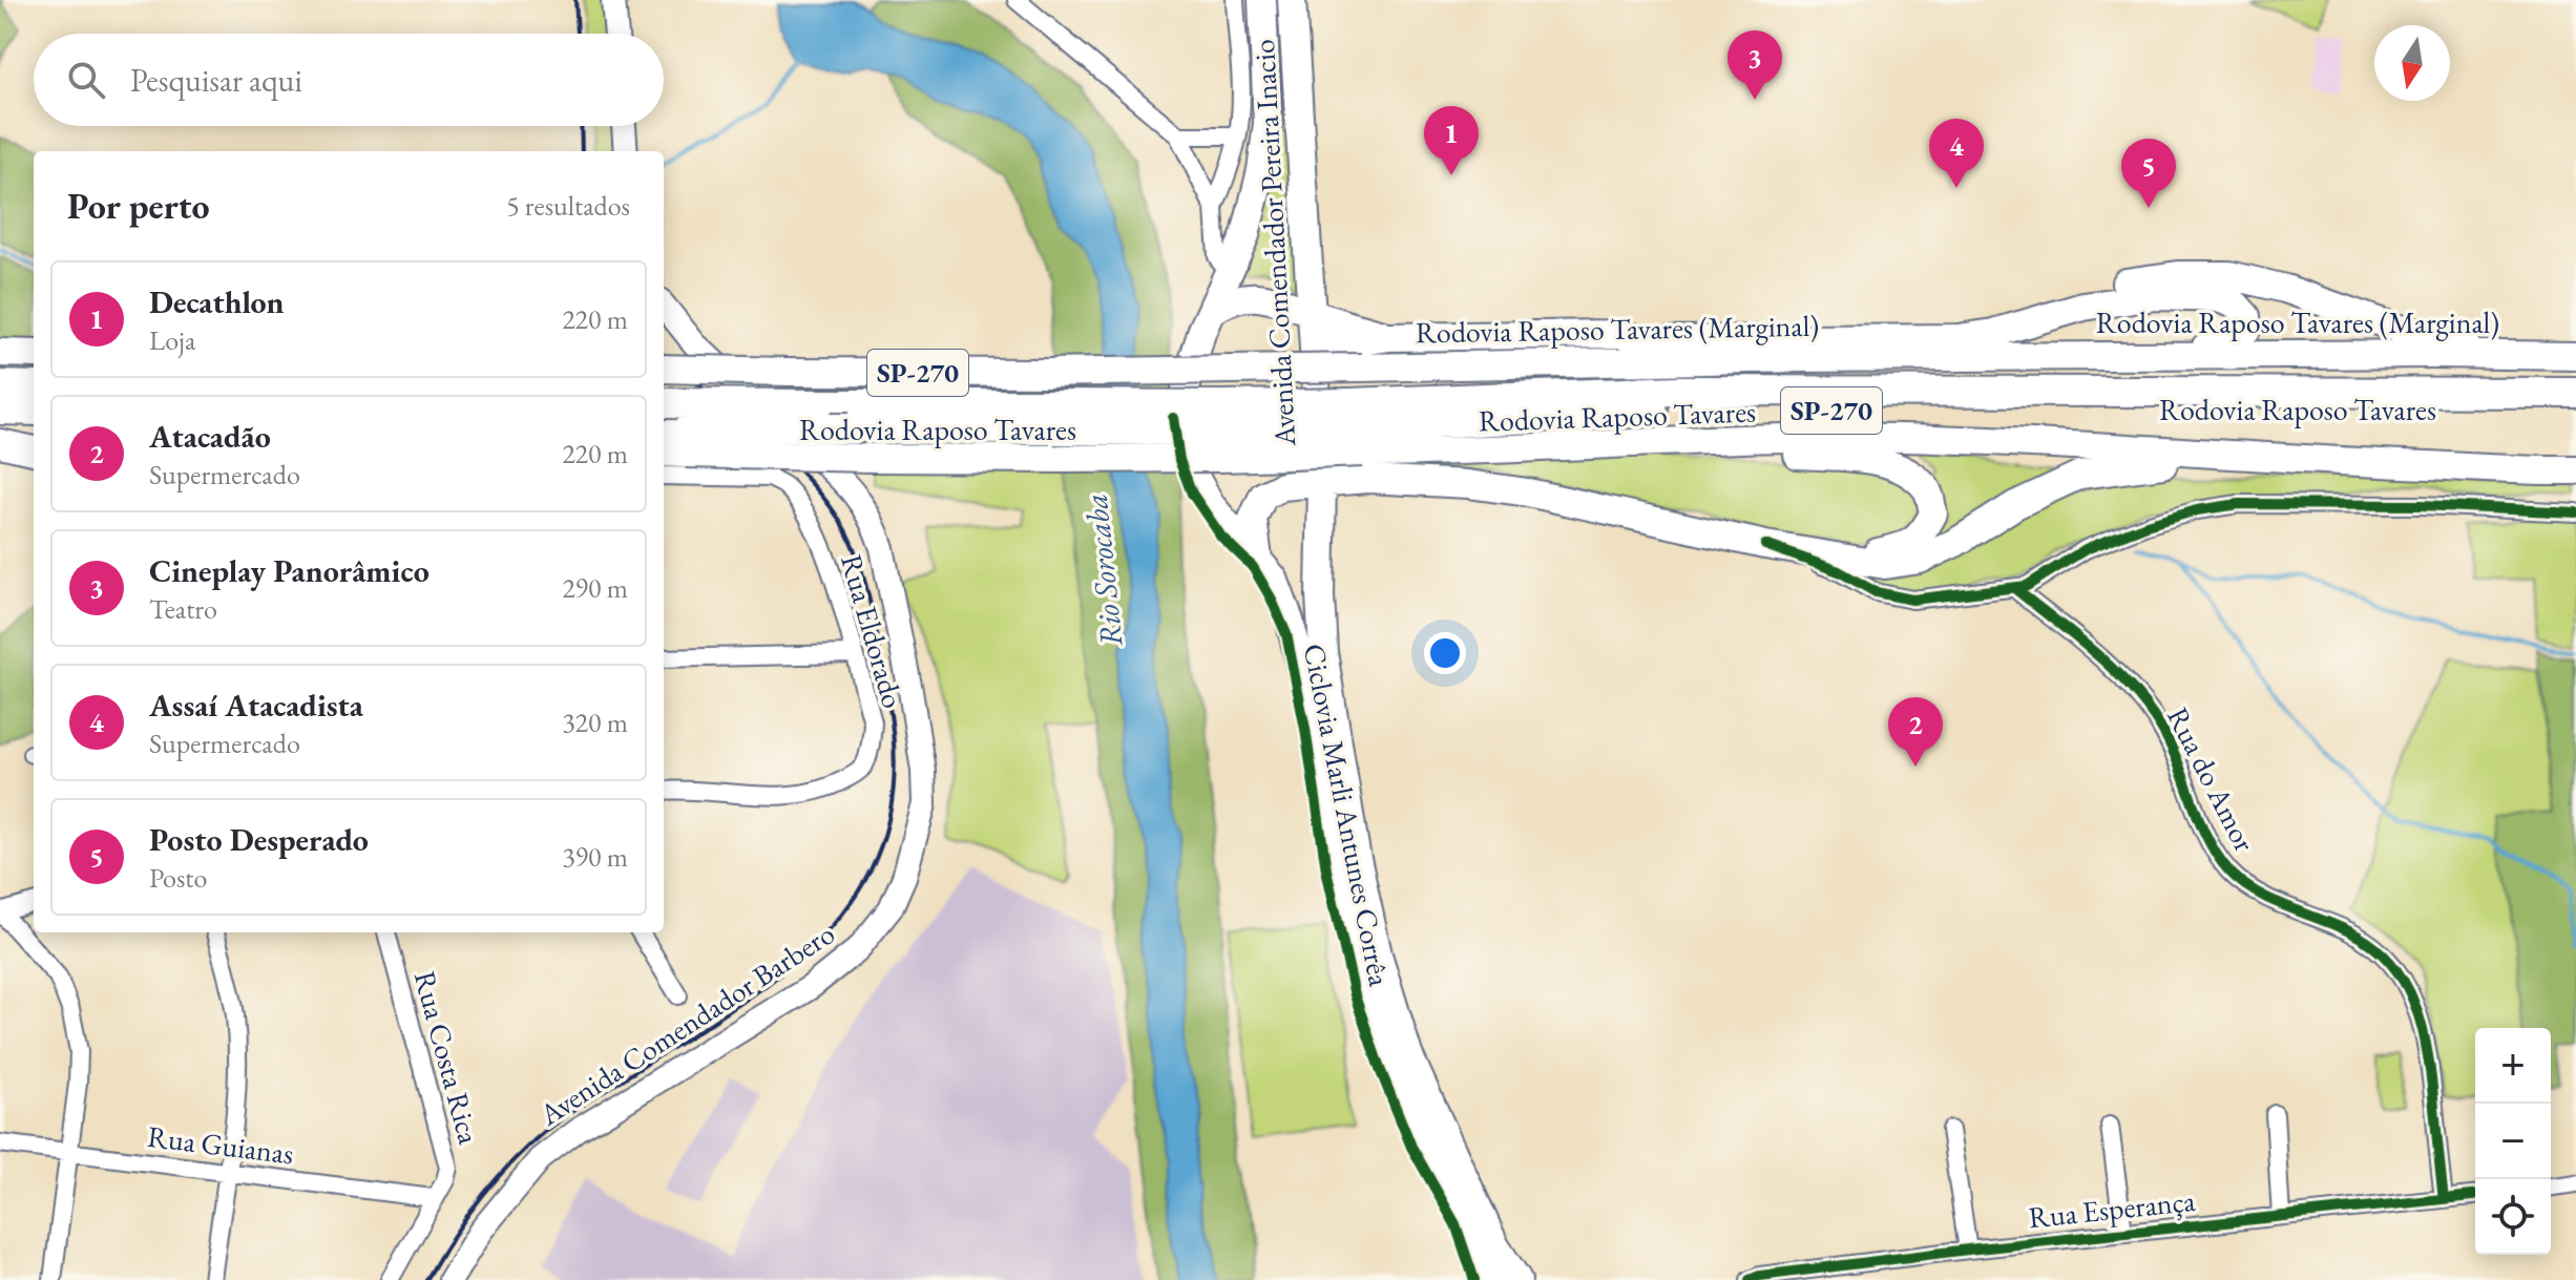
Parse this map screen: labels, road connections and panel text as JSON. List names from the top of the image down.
{
  "streets": {
    "highway": [
      "Avenida Comendador Pereira Inacio",
      "Rodovia Raposo Tavares (Marginal)",
      "SP-270",
      "Rodovia Raposo Tavares"
    ],
    "main road": ["Avenida Comendador Barbero"],
    "street": [
      "Rua Eldorado",
      "Rua do Amor",
      "Rua Costa Rica",
      "Rua Guianas",
      "Rua Esperança"
    ],
    "cycle path": ["Ciclovia Marli Antunes Corrêa"]
  },
  "crossings": [
    ["SP-270", "Rodovia Raposo Tavares"],
    ["Rua do Amor", "Rua Esperança"],
    ["Rua Costa Rica", "Rua Guianas"]
  ],
  "water": ["Rio Sorocaba"],
  "north": "bottom",
  "page": {
    "pins": [
      "3",
      "1",
      "4",
      "5",
      "2"
    ],
    "search": "Pesquisar aqui",
    "heading": ["Por perto", "5 resultados"],
    "list": [
      {
        "mark": "1",
        "name": "Decathlon",
        "note": "Loja",
        "value": "220 m"
      },
      {
        "mark": "2",
        "name": "Atacadão",
        "note": "Supermercado",
        "value": "220 m"
      },
      {
        "mark": "3",
        "name": "Cineplay Panorâmico",
        "note": "Teatro",
        "value": "290 m"
      },
      {
        "mark": "4",
        "name": "Assaí Atacadista",
        "note": "Supermercado",
        "value": "320 m"
      },
      {
        "mark": "5",
        "name": "Posto Desperado",
        "note": "Posto",
        "value": "390 m"
      }
    ],
    "map_buttons": ["+", "−"]
  }
}
